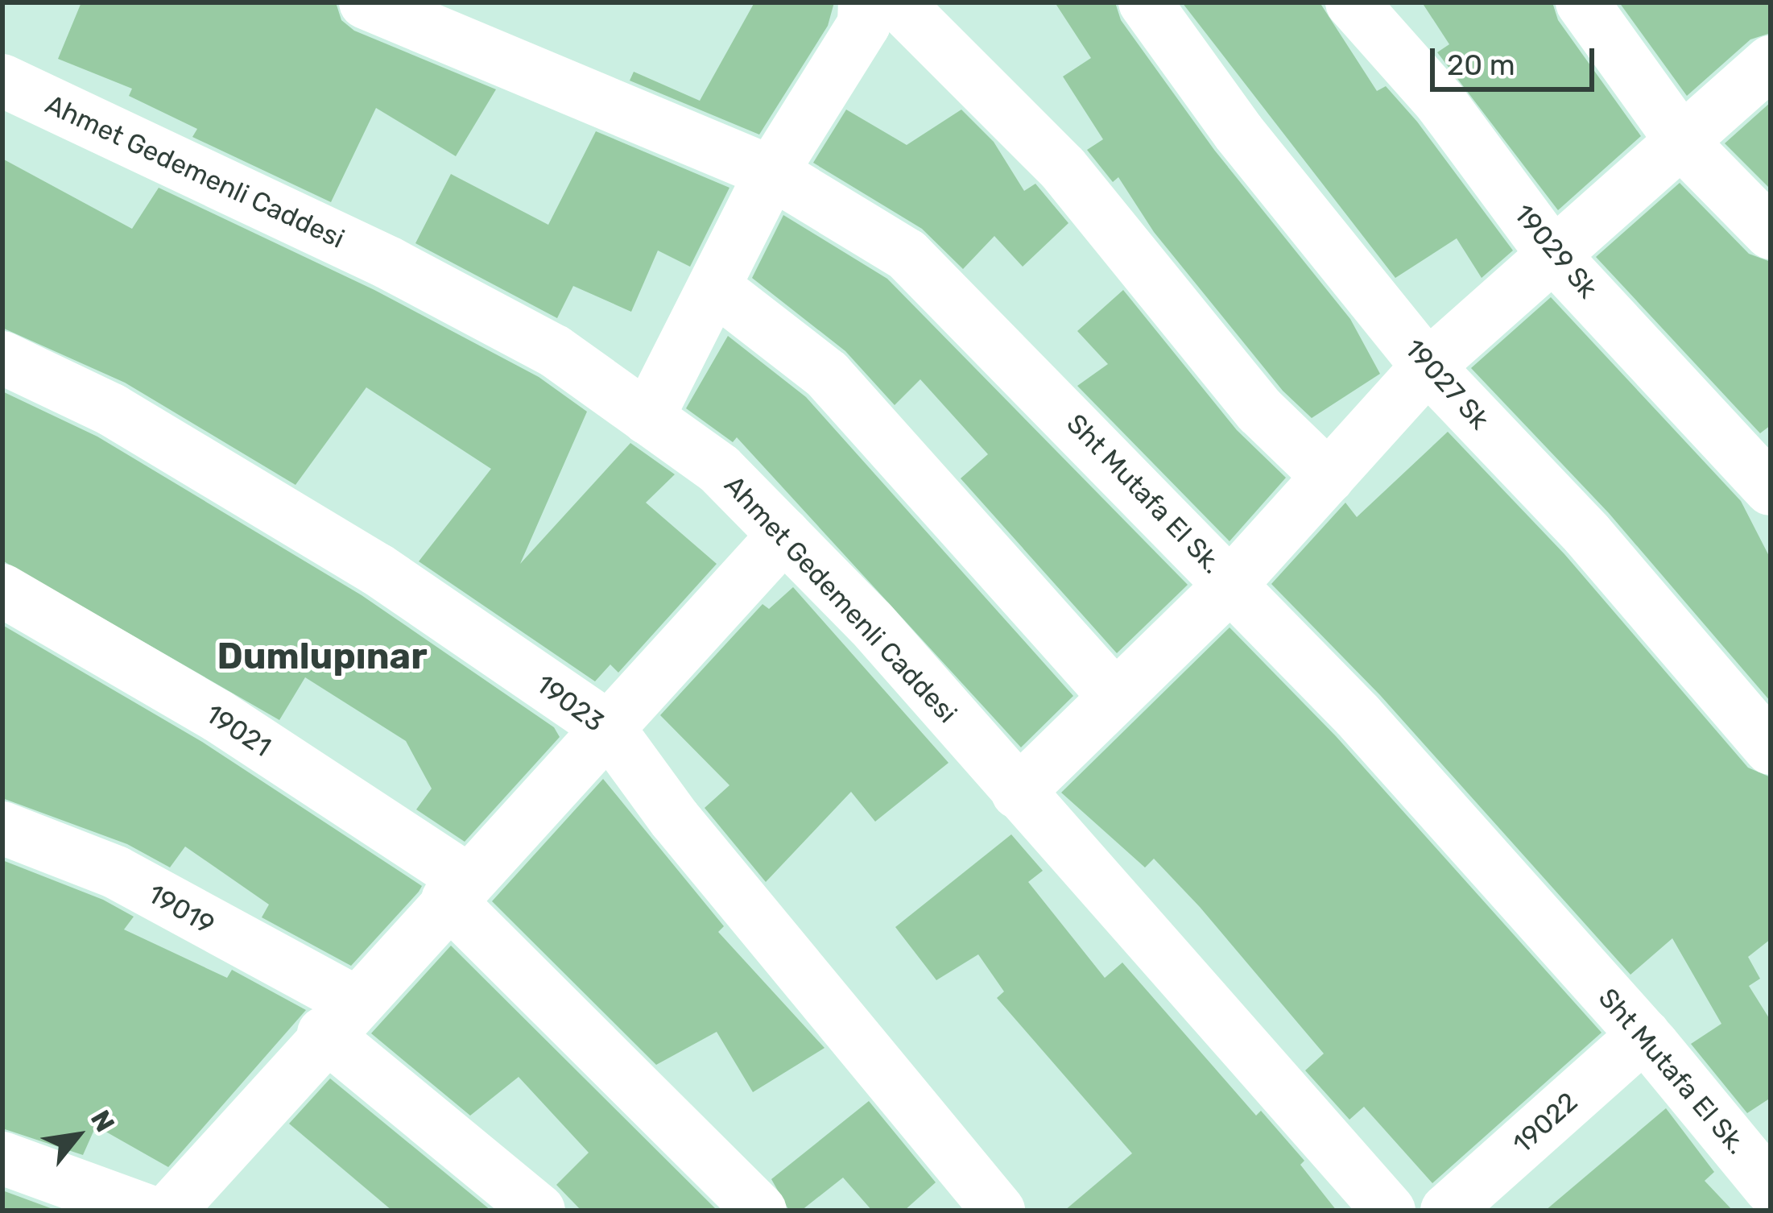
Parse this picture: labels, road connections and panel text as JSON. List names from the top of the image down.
{
  "streets": {
    "street": [
      "Ahmet Gedemenli Caddesi",
      "19029 Sk",
      "19027 Sk",
      "Sht Mutafa El Sk.",
      "19023",
      "19021",
      "19019",
      "19022"
    ]
  },
  "crossings": [
    ["Sht Mutafa El Sk.", "19022"]
  ],
  "districts": ["Dumlupınar"],
  "scale_bar": "20 m",
  "north": "top right"
}
